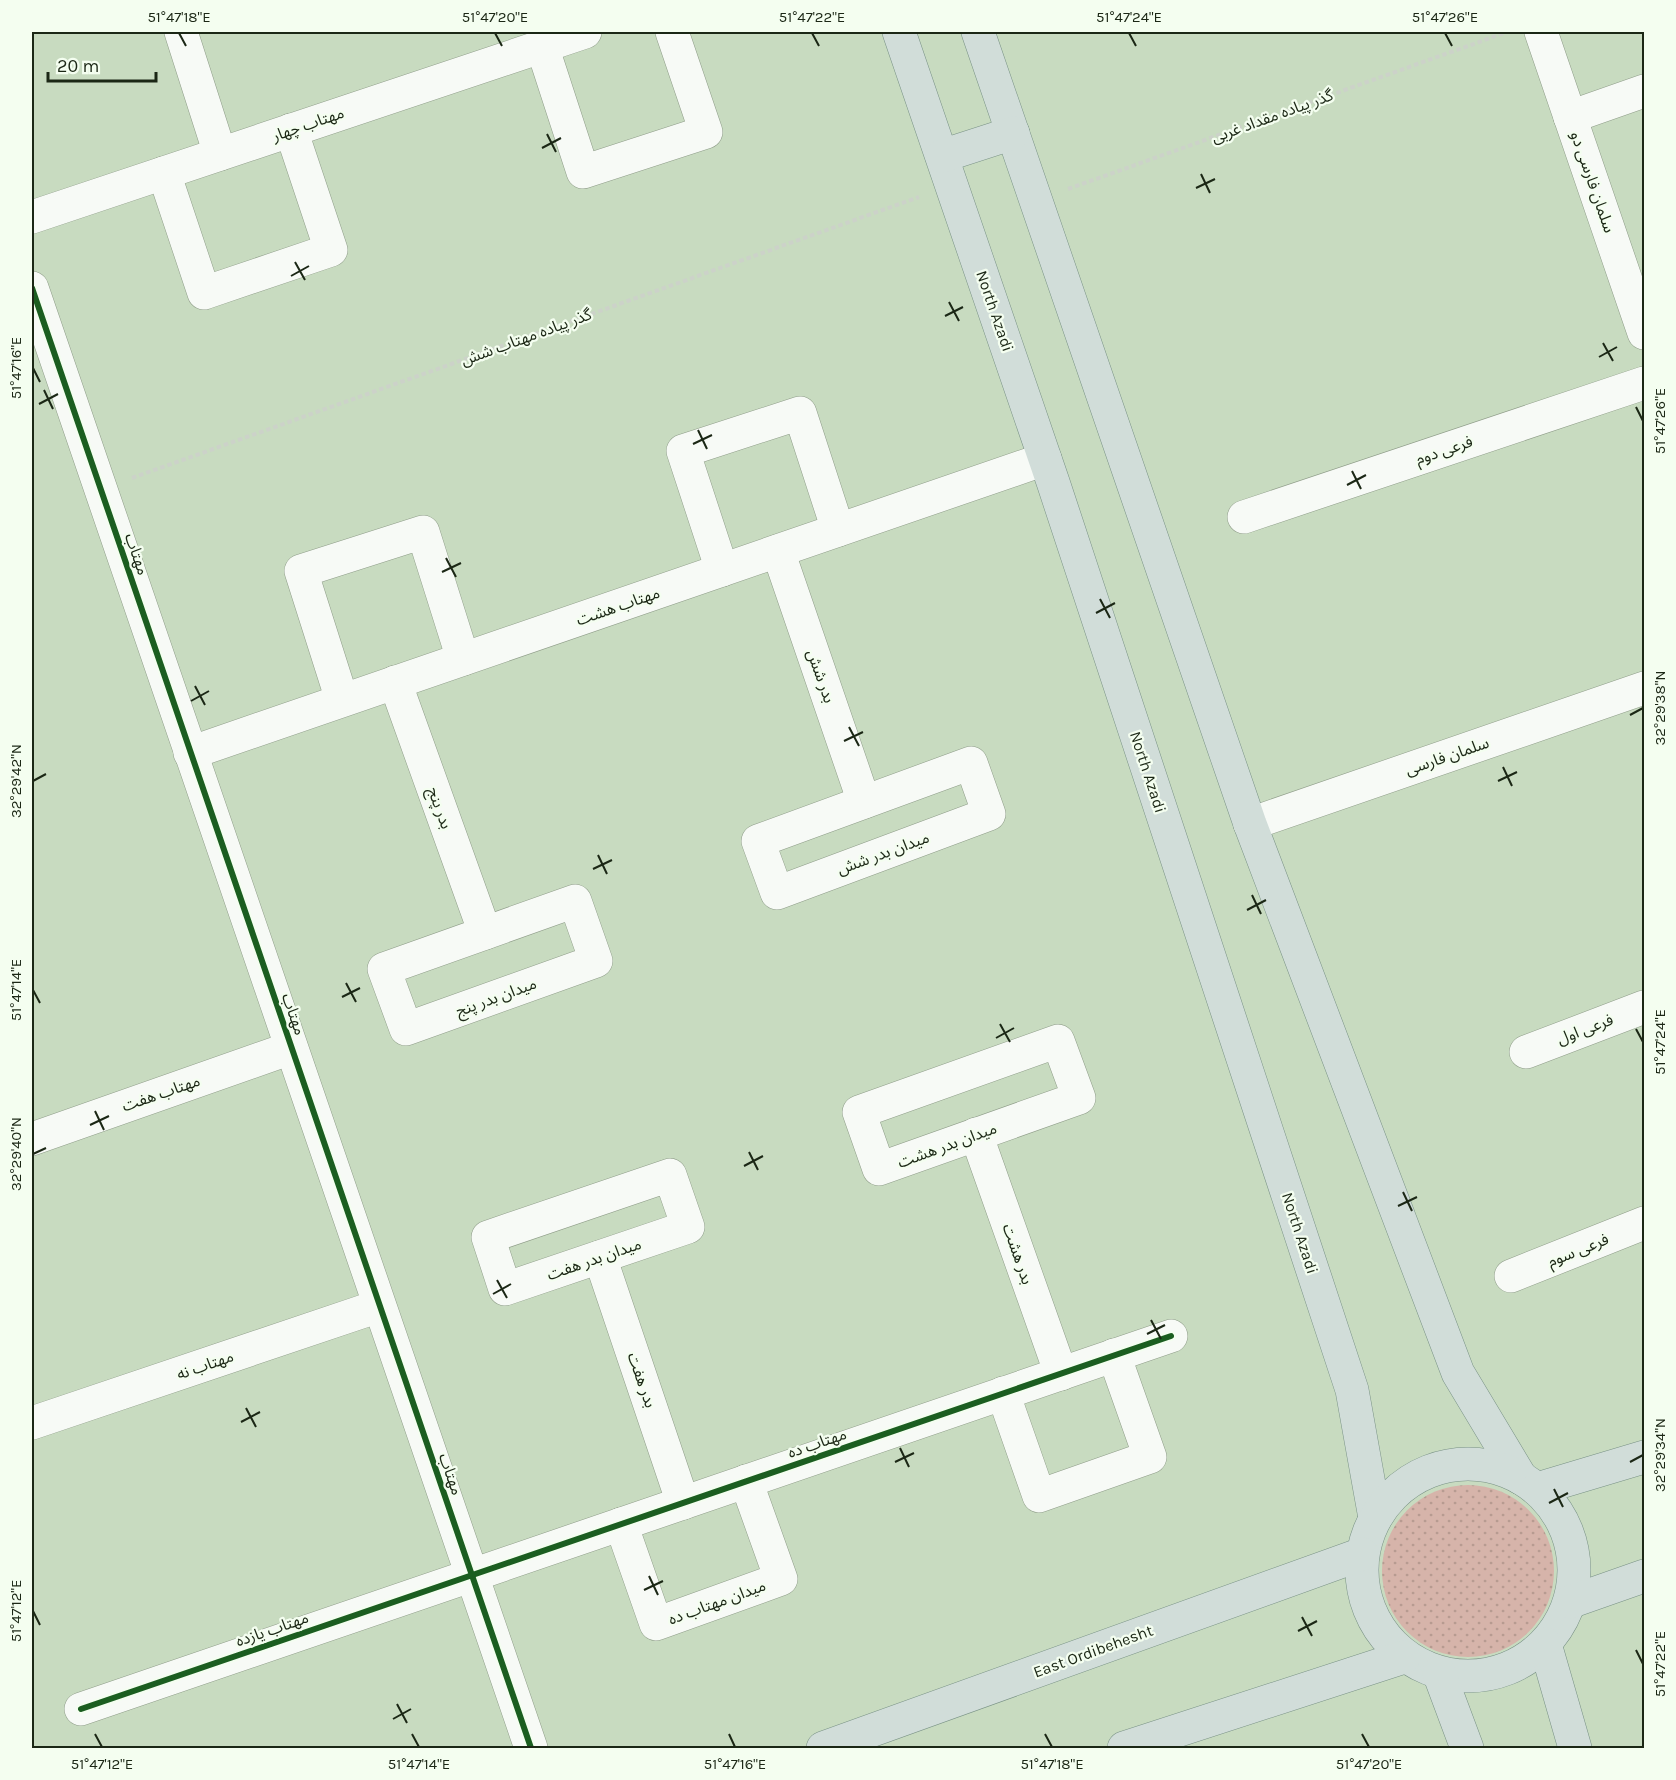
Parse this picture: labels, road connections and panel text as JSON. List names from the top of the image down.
{
  "streets": {
    "main road": ["North Azadi", "East Ordibehesht"],
    "street": [
      "مهتاب چهار",
      "سلمان فارسی دو",
      "فرعی دوم",
      "مهتاب",
      "مهتاب هشت",
      "بدر شش",
      "سلمان فارسی",
      "بدر پنج",
      "میدان بدر شش",
      "میدان بدر پنج",
      "فرعی اول",
      "مهتاب هفت",
      "میدان بدر هشت",
      "فرعی سوم",
      "بدر هشت",
      "میدان بدر هفت",
      "مهتاب نه",
      "بدر هفت",
      "مهتاب ده",
      "میدان مهتاب ده",
      "مهتاب یازده"
    ],
    "path": ["گذر پیاده مقداد غربی", "گذر پیاده مهتاب شش"]
  },
  "crossings": [
    ["North Azadi", "گذر پیاده مهتاب شش"],
    ["North Azadi", "مهتاب هشت"],
    ["North Azadi", "East Ordibehesht"],
    ["گذر پیاده مهتاب شش", "مهتاب"],
    ["مهتاب", "مهتاب هشت"],
    ["مهتاب", "مهتاب هفت"],
    ["مهتاب", "مهتاب نه"],
    ["مهتاب", "مهتاب ده"],
    ["مهتاب", "مهتاب یازده"],
    ["مهتاب هشت", "بدر شش"],
    ["مهتاب هشت", "بدر پنج"],
    ["بدر شش", "میدان بدر شش"],
    ["بدر پنج", "میدان بدر پنج"],
    ["میدان بدر هشت", "بدر هشت"],
    ["بدر هشت", "مهتاب ده"],
    ["میدان بدر هفت", "بدر هفت"],
    ["بدر هفت", "مهتاب ده"],
    ["مهتاب ده", "میدان مهتاب ده"],
    ["مهتاب ده", "مهتاب یازده"]
  ],
  "scale_bar": "20 m",
  "coordinates": [
    "51°47'18\"E",
    "51°47'20\"E",
    "51°47'22\"E",
    "51°47'24\"E",
    "51°47'26\"E",
    "51°47'16\"E",
    "32°29'38\"N",
    "32°29'42\"N",
    "51°47'14\"E",
    "32°29'40\"N",
    "32°29'34\"N",
    "51°47'12\"E"
  ]
}
